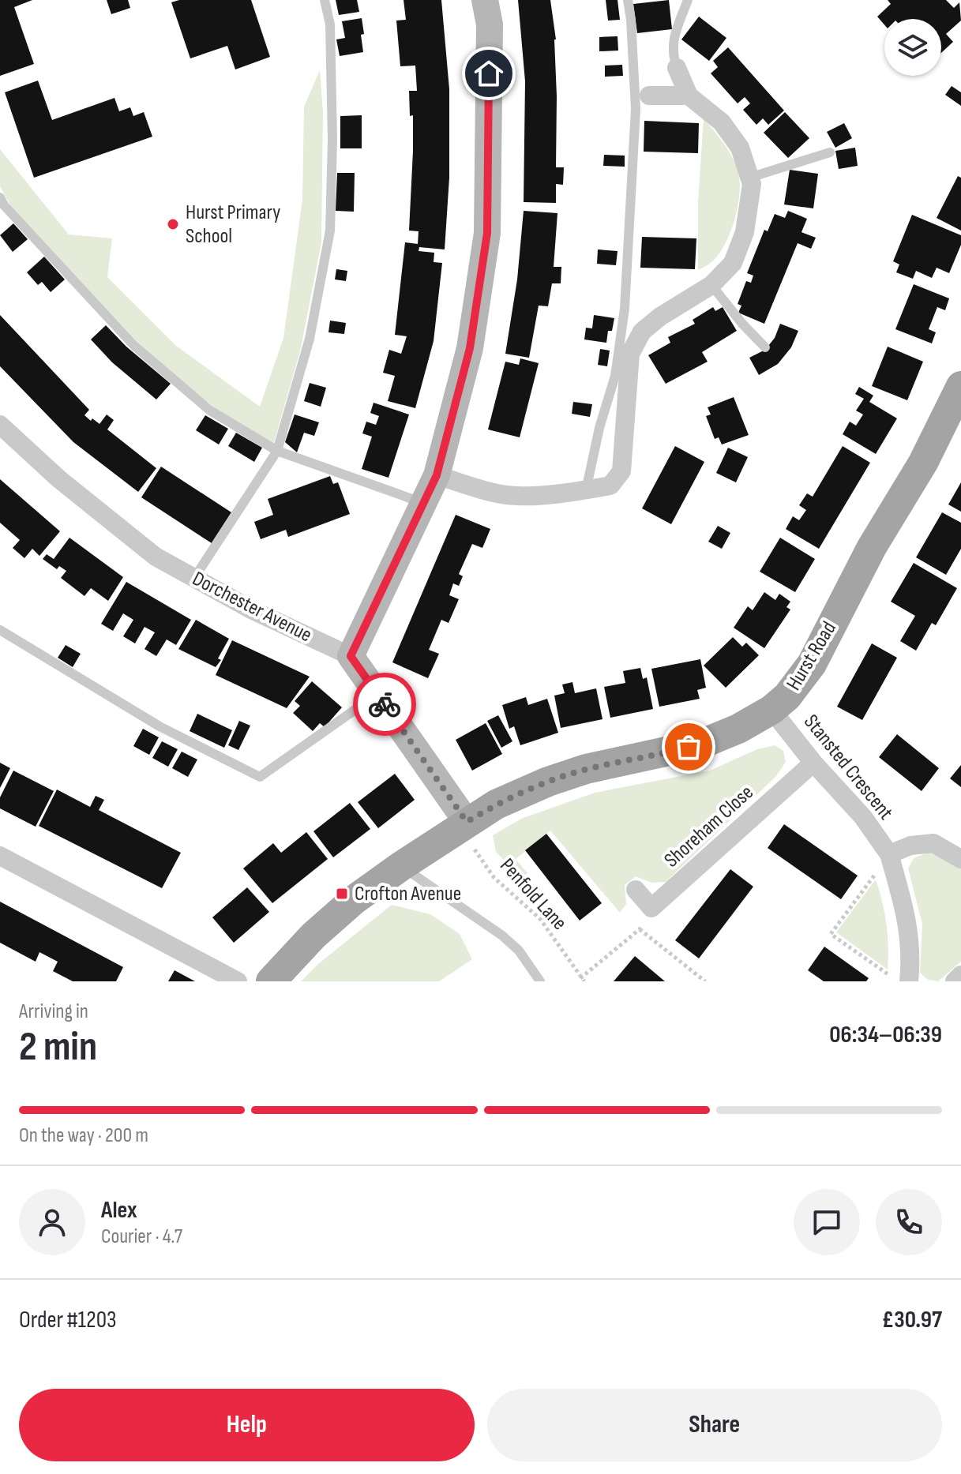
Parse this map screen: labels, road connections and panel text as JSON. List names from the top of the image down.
{
  "streets": {
    "main road": ["Hurst Road"],
    "street": ["Dorchester Avenue", "Stansted Crescent", "Shoreham Close"],
    "path": ["Penfold Lane"]
  },
  "crossings": [
    ["Dorchester Avenue", "Hurst Road"],
    ["Dorchester Avenue", "Penfold Lane"],
    ["Hurst Road", "Stansted Crescent"],
    ["Hurst Road", "Penfold Lane"],
    ["Stansted Crescent", "Shoreham Close"]
  ],
  "places": {
    "other": ["Hurst Primary School"],
    "transit": ["Crofton Avenue"]
  },
  "page": {
    "heading": ["2 min", "Arriving in", "06:34–06:39"],
    "panel": [
      "Alex",
      "Courier · 4.7",
      "Order #1203",
      "£30.97"
    ],
    "bar": "On the way · 200 m",
    "buttons": ["Help", "Share"]
  }
}
